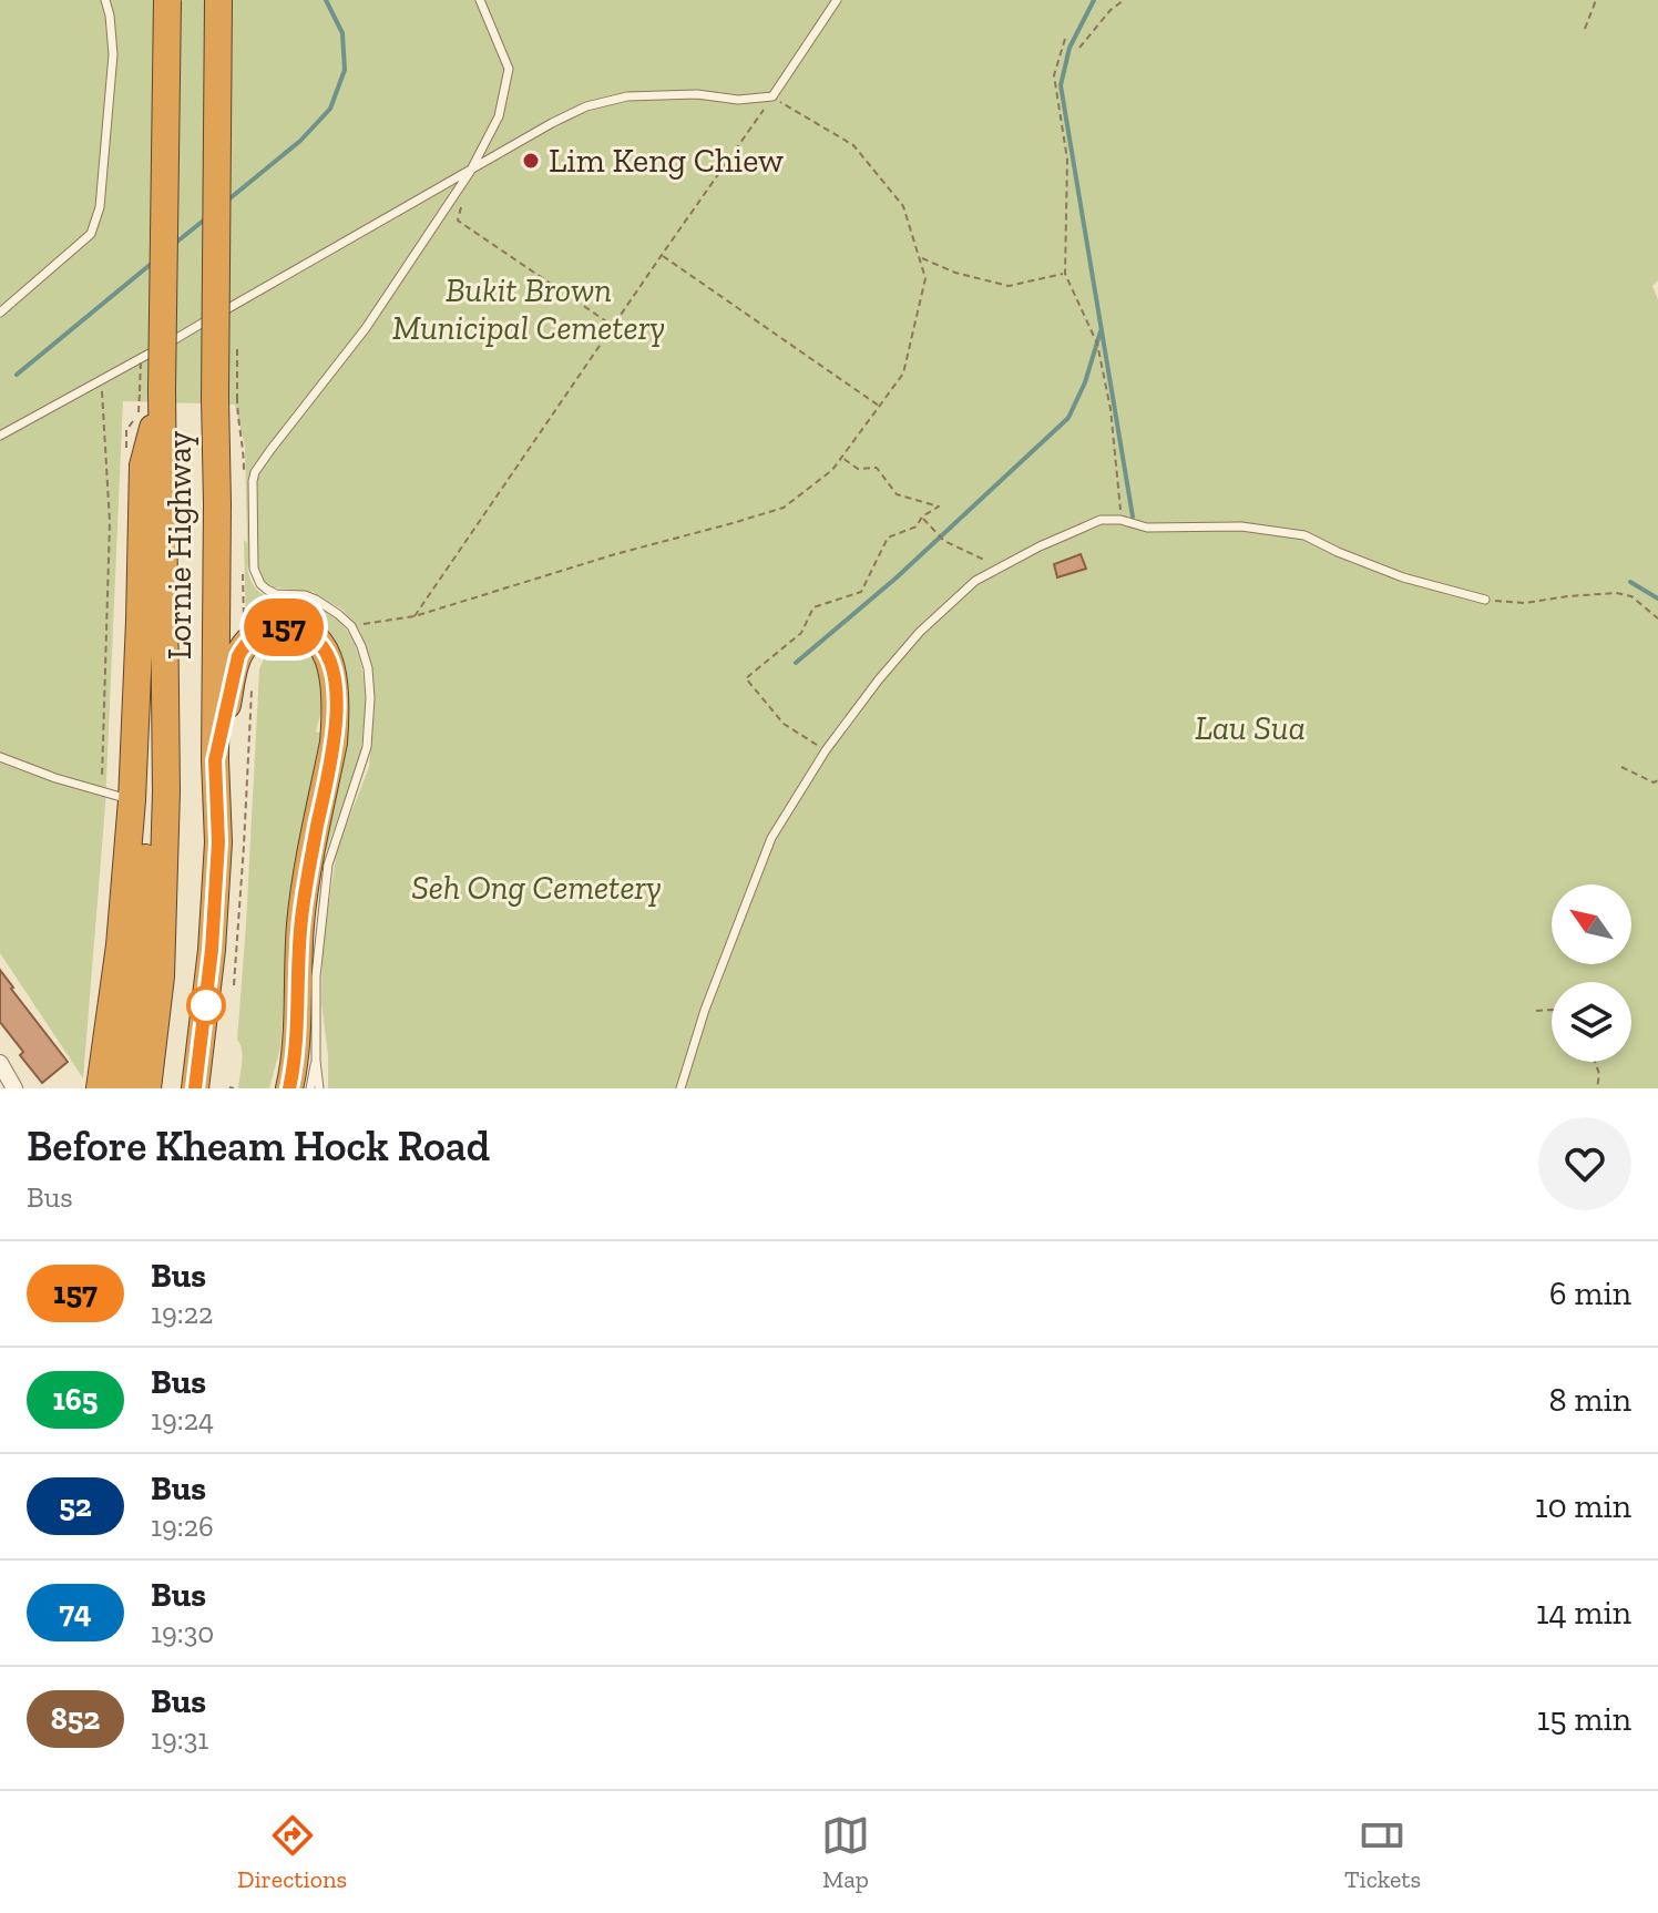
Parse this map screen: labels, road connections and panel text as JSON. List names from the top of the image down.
{
  "streets": {
    "highway": ["Lornie Highway"]
  },
  "parks": ["Bukit Brown Municipal Cemetery", "Lau Sua", "Seh Ong Cemetery"],
  "places": ["Lim Keng Chiew"],
  "lines": ["bus line 157"],
  "north": "top left",
  "page": {
    "on_map": "157",
    "heading": ["Before Kheam Hock Road", "Bus"],
    "list": [
      {
        "mark": "157",
        "name": "Bus",
        "note": "19:22",
        "value": "6 min"
      },
      {
        "mark": "165",
        "name": "Bus",
        "note": "19:24",
        "value": "8 min"
      },
      {
        "mark": "52",
        "name": "Bus",
        "note": "19:26",
        "value": "10 min"
      },
      {
        "mark": "74",
        "name": "Bus",
        "note": "19:30",
        "value": "14 min"
      },
      {
        "mark": "852",
        "name": "Bus",
        "note": "19:31",
        "value": "15 min"
      }
    ],
    "tabs": ["Directions", "Map", "Tickets"]
  }
}
